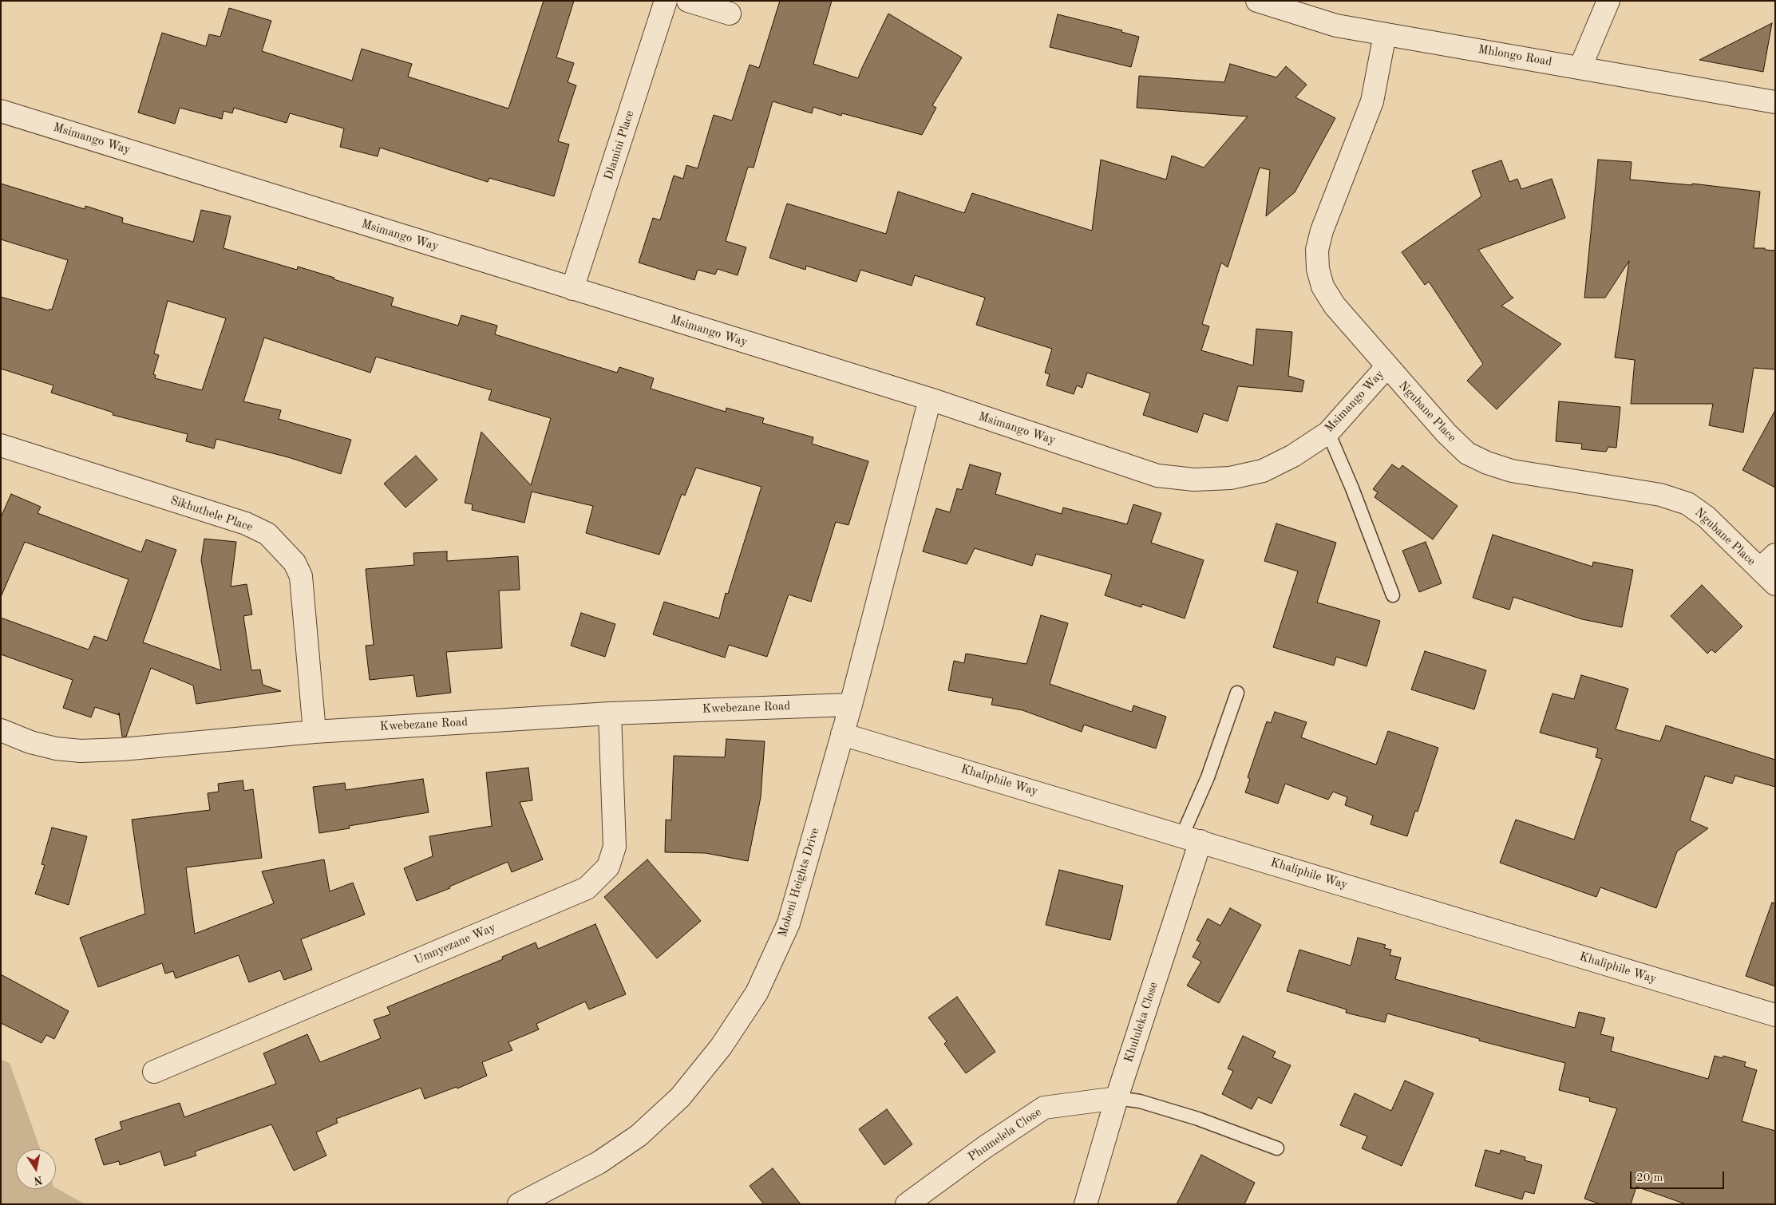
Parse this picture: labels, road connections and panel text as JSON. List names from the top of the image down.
{
  "streets": {
    "street": [
      "Mhlongo Road",
      "Msimango Way",
      "Dlamini Place",
      "Ngubane Place",
      "Sikhuthele Place",
      "Kwebezane Road",
      "Khaliphile Way",
      "Mobeni Heights Drive",
      "Umnyezane Way",
      "Khululeka Close",
      "Phumelela Close"
    ]
  },
  "crossings": [
    ["Mhlongo Road", "Ngubane Place"],
    ["Msimango Way", "Dlamini Place"],
    ["Msimango Way", "Ngubane Place"],
    ["Sikhuthele Place", "Kwebezane Road"],
    ["Kwebezane Road", "Umnyezane Way"],
    ["Khaliphile Way", "Mobeni Heights Drive"],
    ["Khaliphile Way", "Khululeka Close"],
    ["Khululeka Close", "Phumelela Close"]
  ],
  "scale_bar": "20 m",
  "north": "bottom"
}
